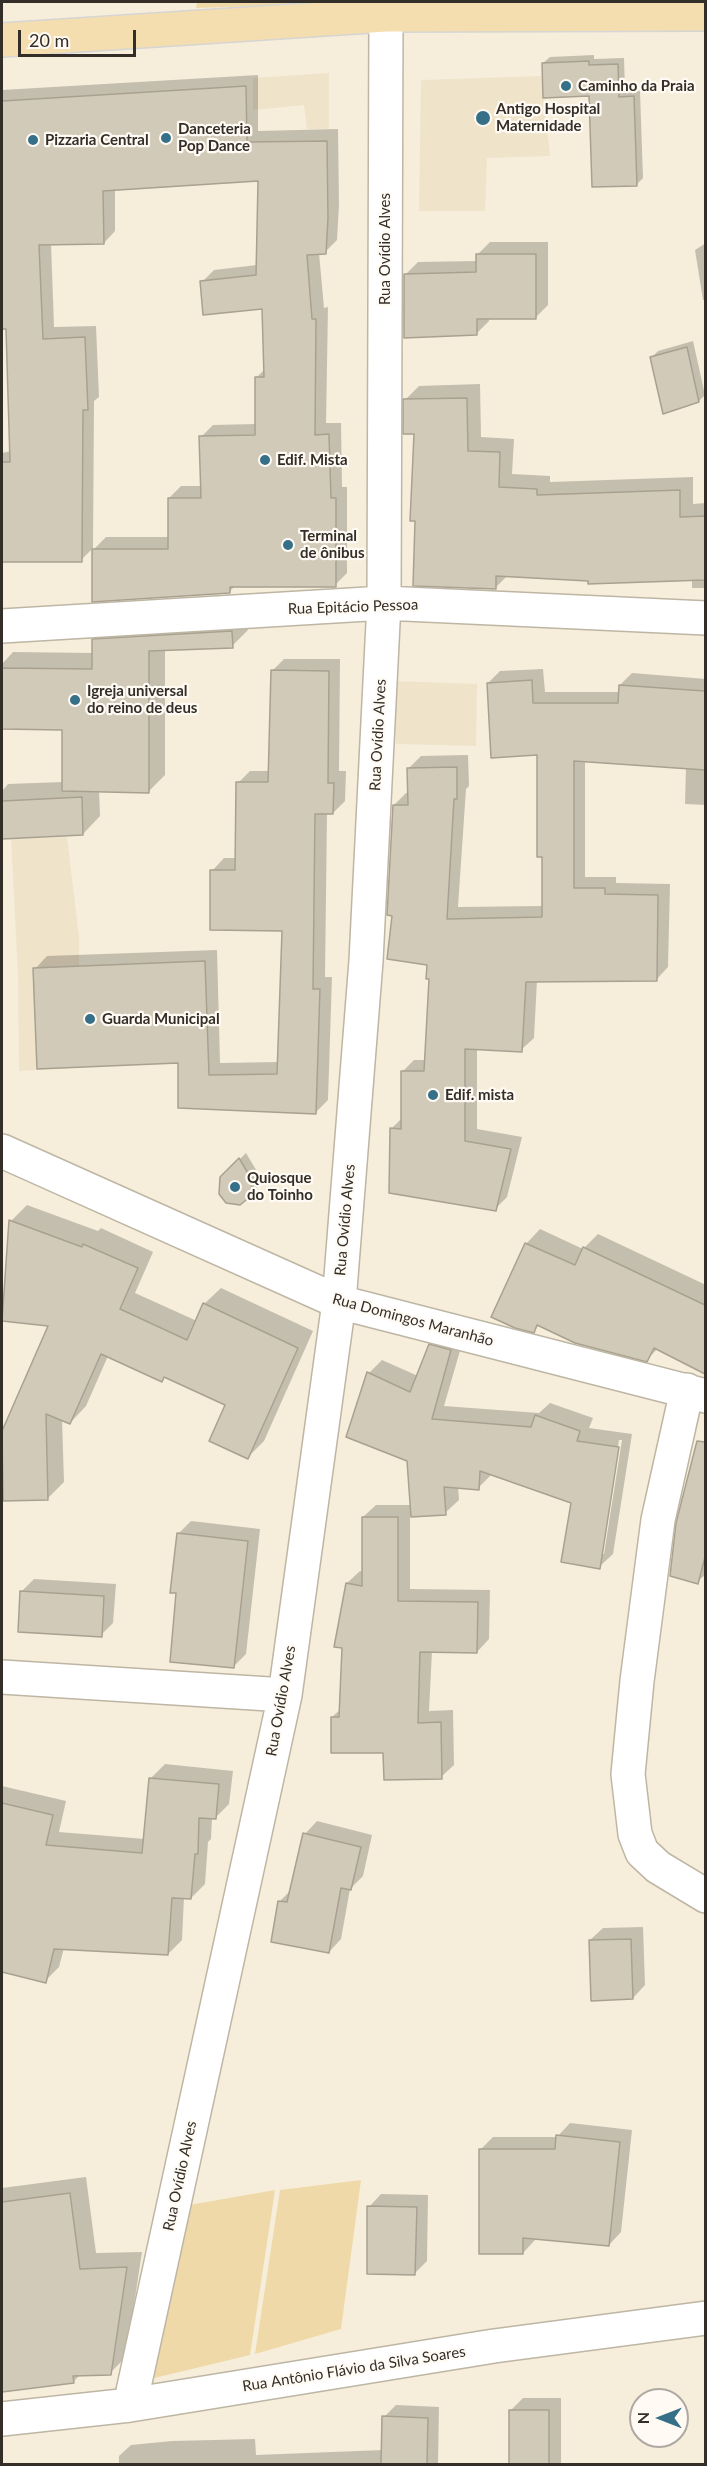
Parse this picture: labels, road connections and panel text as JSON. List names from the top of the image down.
{
  "streets": {
    "street": [
      "Rua Ovídio Alves",
      "Rua Epitácio Pessoa",
      "Rua Domingos Maranhão",
      "Rua Antônio Flávio da Silva Soares"
    ]
  },
  "crossings": [
    ["Rua Ovídio Alves", "Rua Epitácio Pessoa"],
    ["Rua Ovídio Alves", "Rua Domingos Maranhão"],
    ["Rua Ovídio Alves", "Rua Antônio Flávio da Silva Soares"]
  ],
  "places": [
    "Caminho da Praia",
    "Antigo Hospital Maternidade",
    "Danceteria Pop Dance",
    "Pizzaria Central",
    "Edif. Mista",
    "Terminal de ônibus",
    "Igreja universal do reino de deus",
    "Guarda Municipal",
    "Edif. mista",
    "Quiosque do Toinho"
  ],
  "scale_bar": "20 m",
  "north": "left"
}
